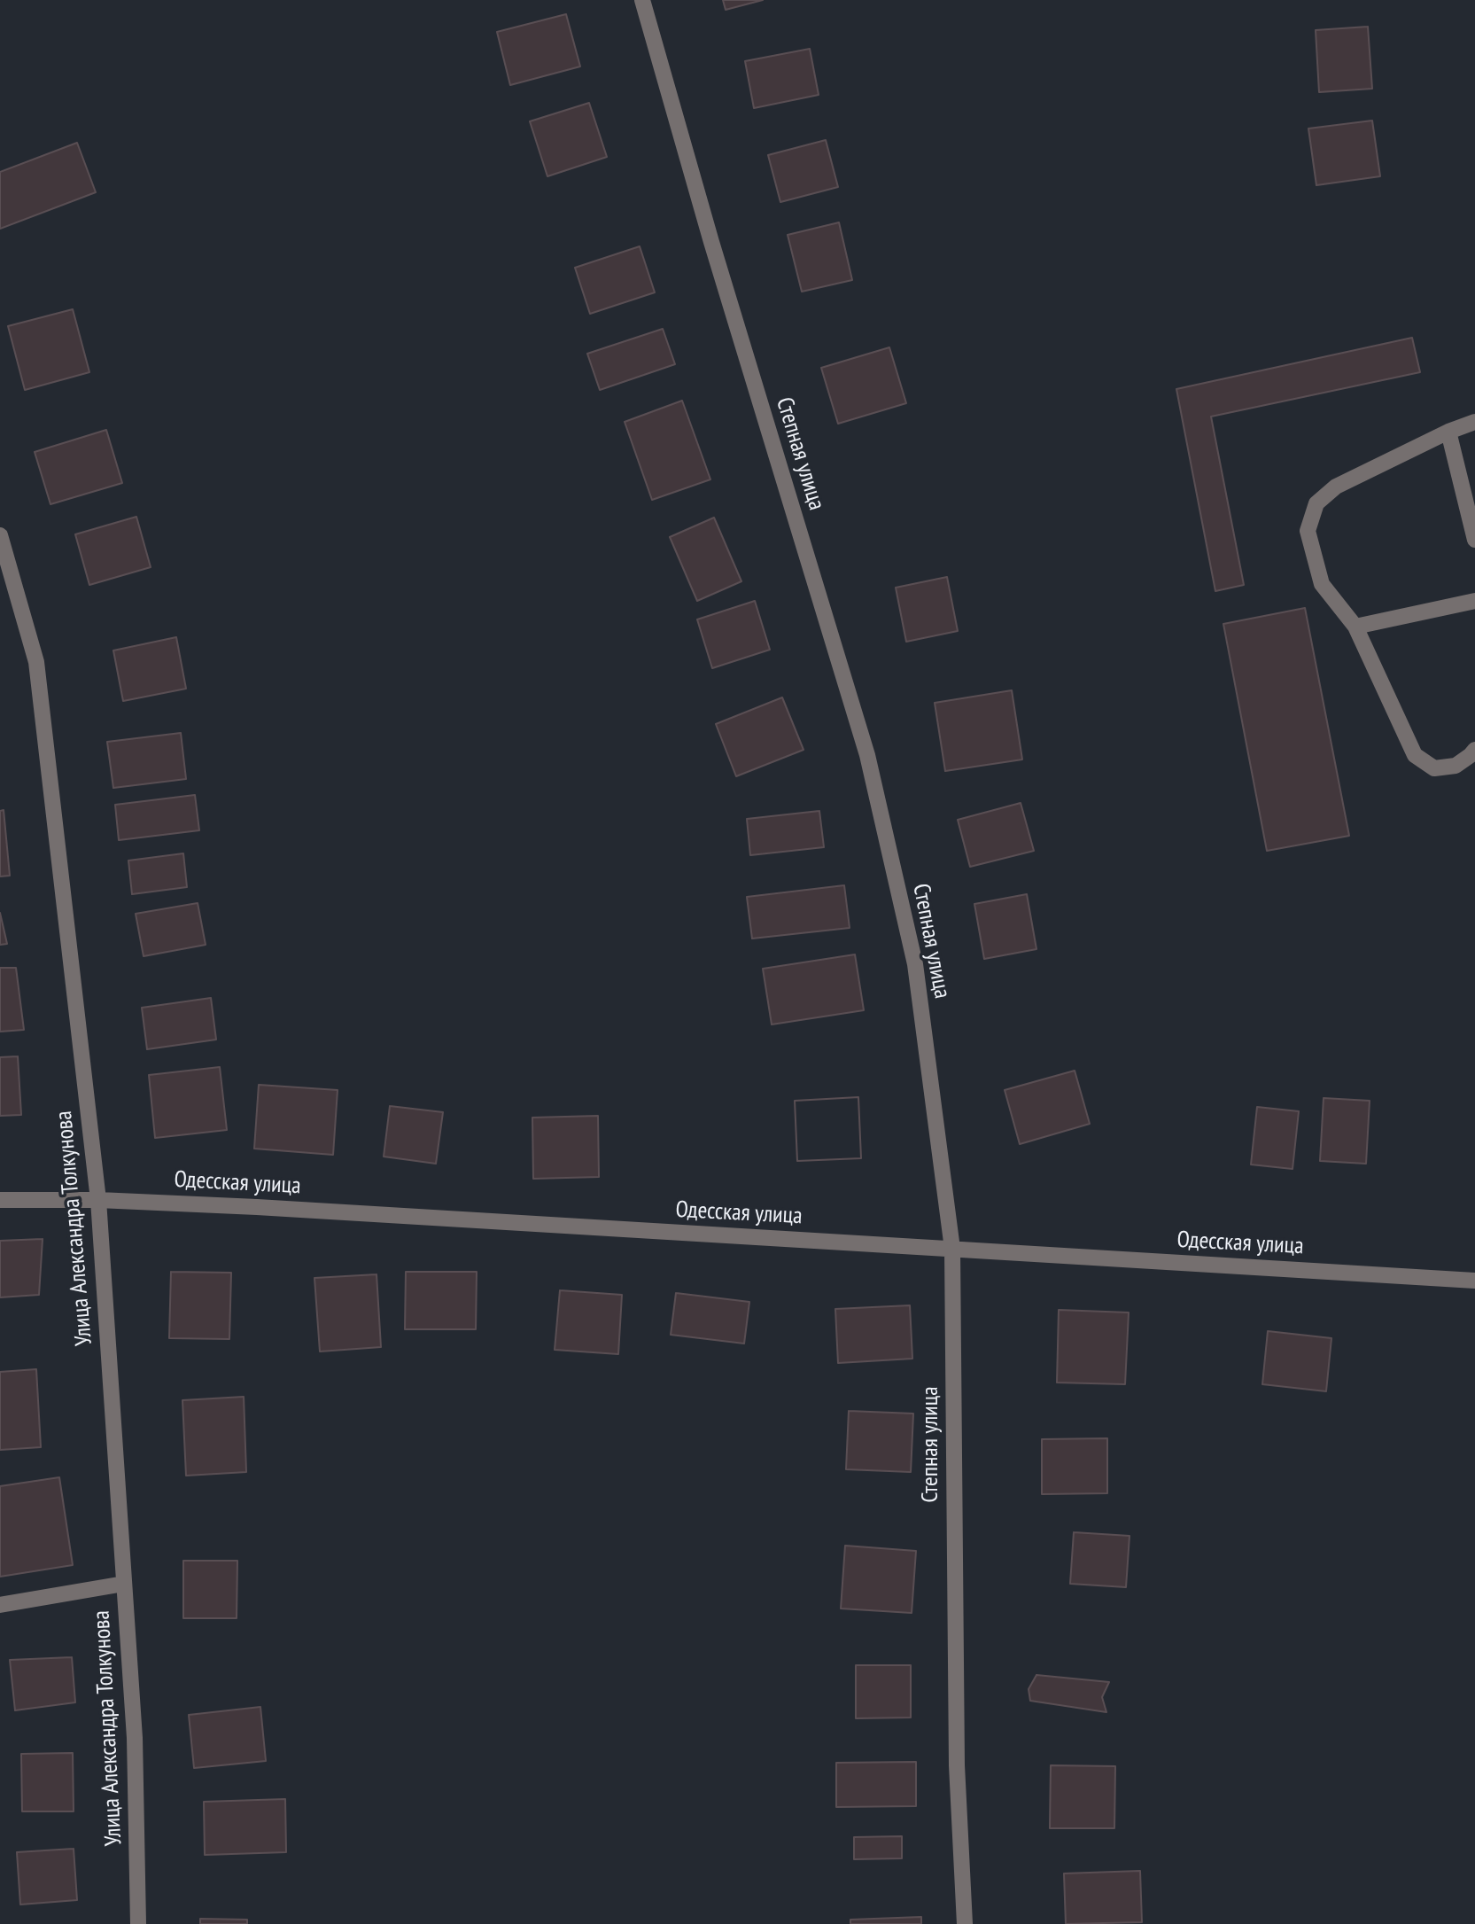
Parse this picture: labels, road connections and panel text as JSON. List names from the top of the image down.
{
  "streets": {
    "street": ["Степная улица", "Одесская улица", "Улица Александра Толкунова"]
  },
  "crossings": [
    ["Степная улица", "Одесская улица"],
    ["Одесская улица", "Улица Александра Толкунова"]
  ]
}
